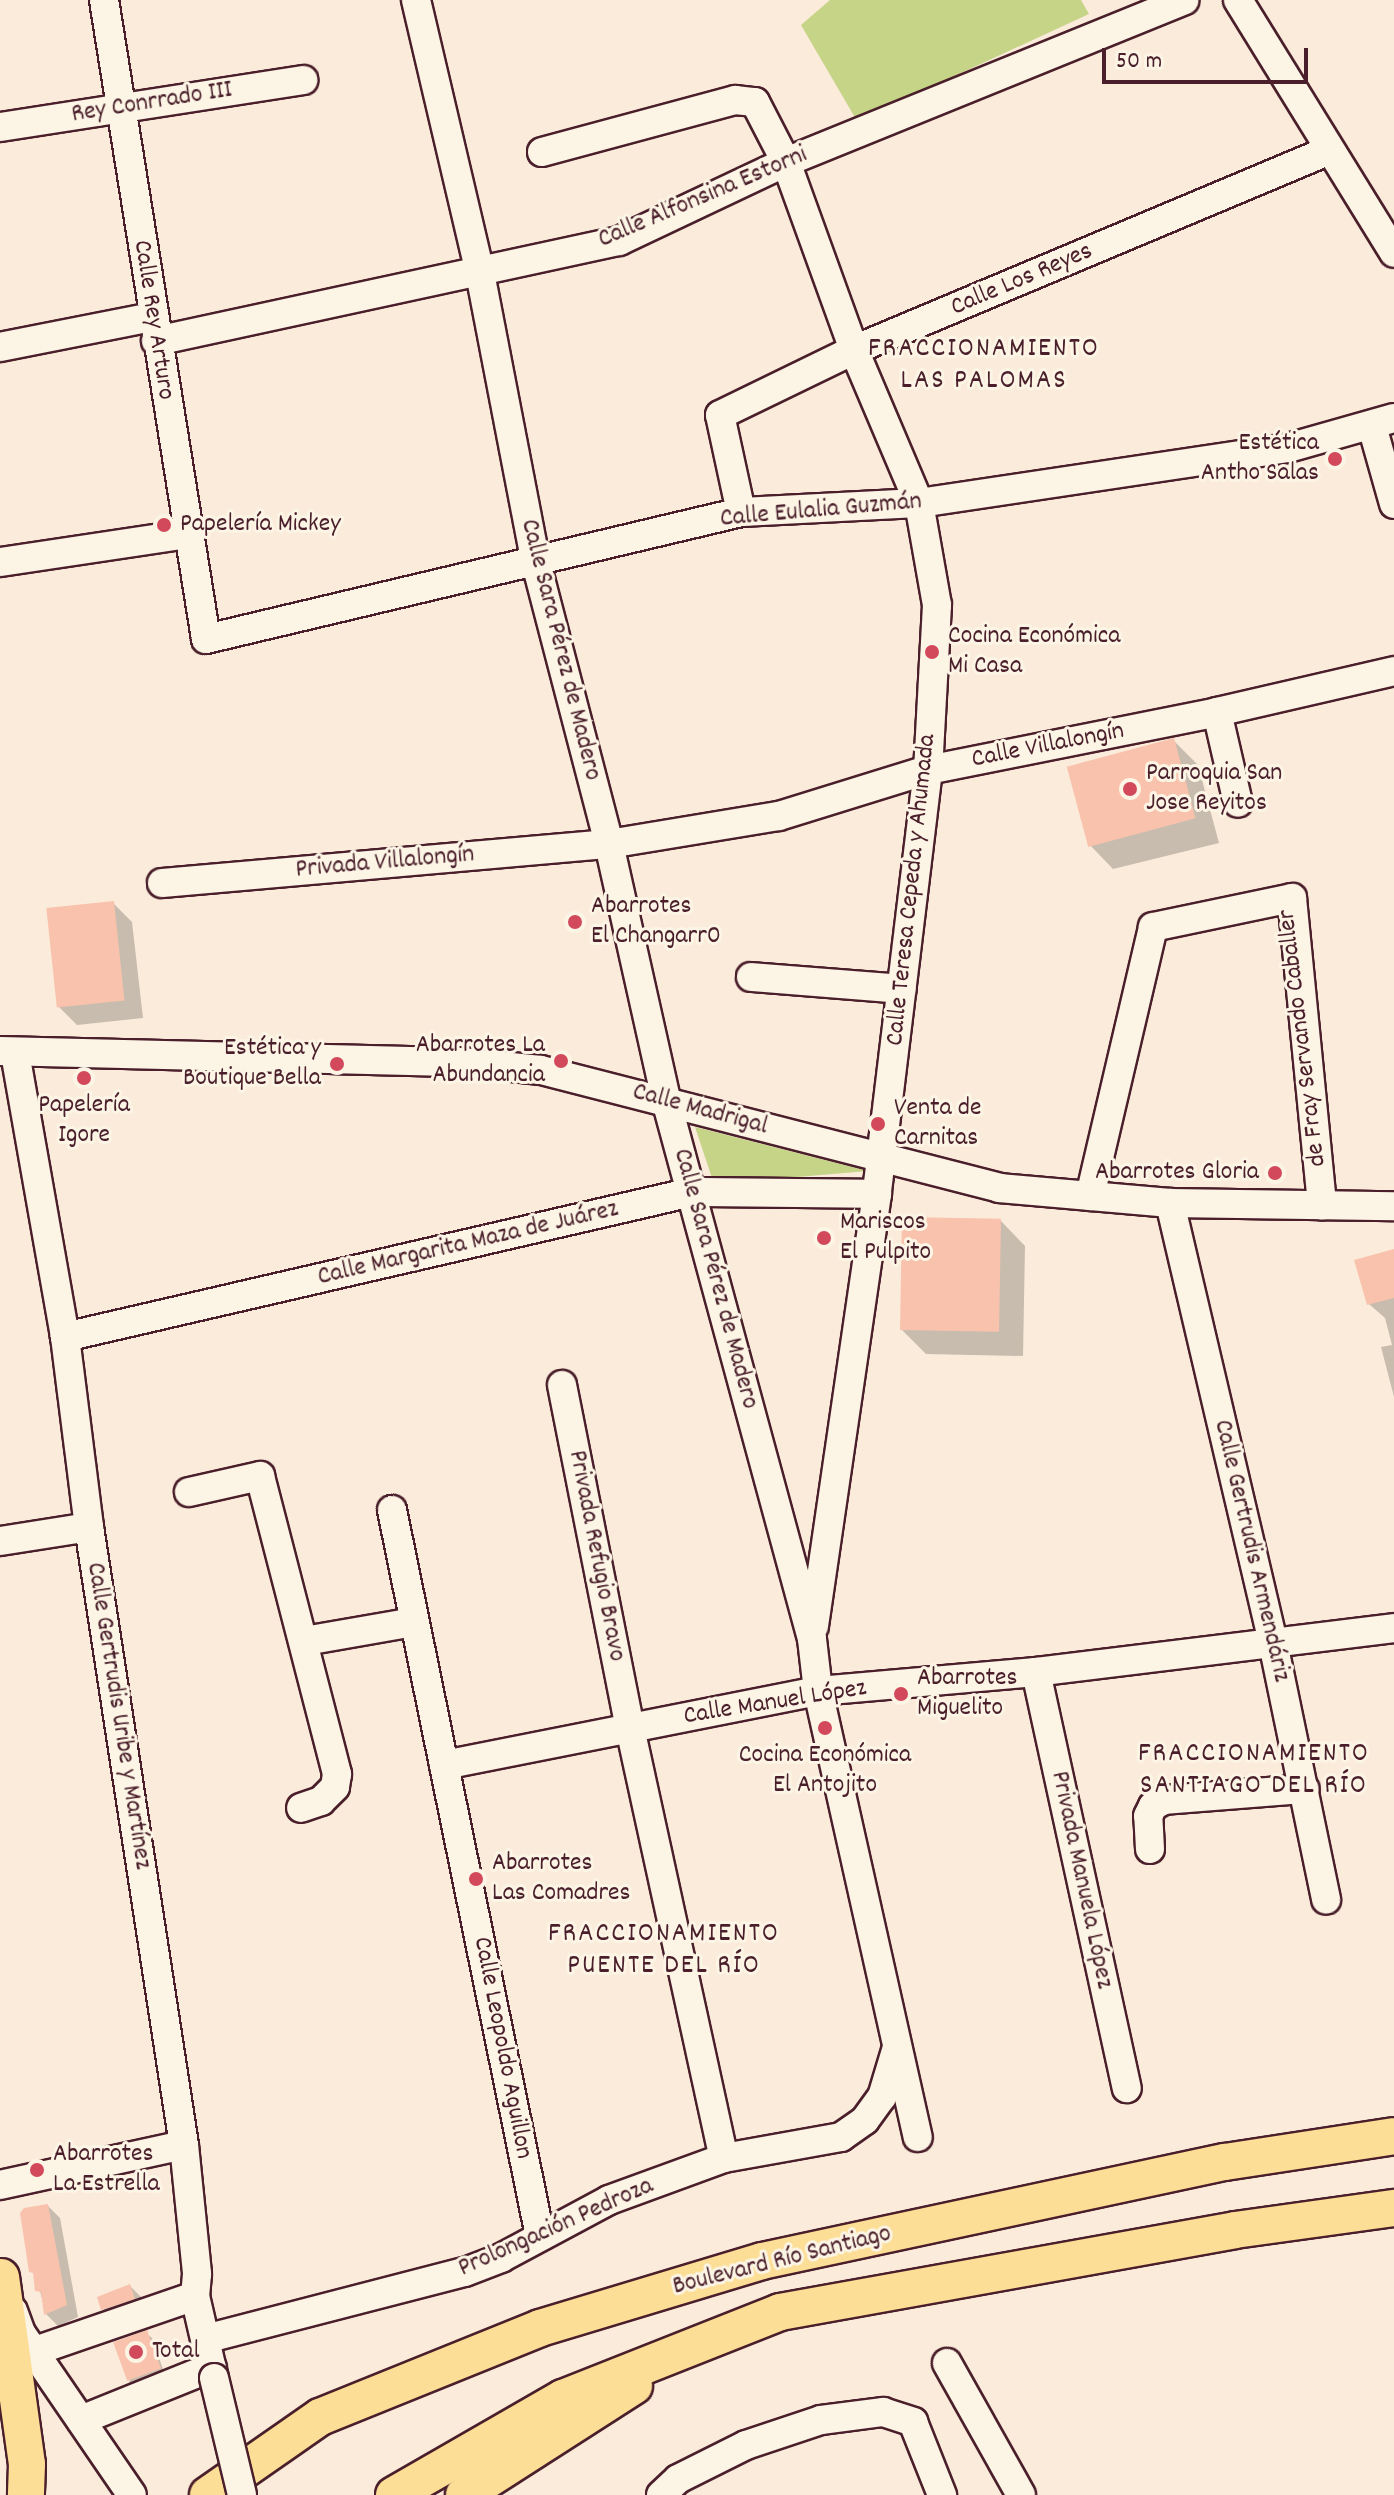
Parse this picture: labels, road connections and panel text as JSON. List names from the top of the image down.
{
  "streets": {
    "main road": ["Boulevard Río Santiago"],
    "street": [
      "Rey Conrrado III",
      "Calle Alfonsina Estorni",
      "Calle Los Reyes",
      "Calle Rey Arturo",
      "Calle Eulalia Guzmán",
      "Calle Sara Pérez de Madero",
      "Calle Villalongín",
      "Privada Villalongín",
      "Calle Teresa Cepeda y Ahumada",
      "de Fray Servando Caballer",
      "Calle Madrigal",
      "Calle Margarita Maza de Juárez",
      "Calle Gertrudis Armendáriz",
      "Privada Refugio Bravo",
      "Calle Manuel López",
      "Calle Gertrudis Uribe y Martínez",
      "Privada Manuela López",
      "Calle Leopoldo Aguillon",
      "Prolongación Pedroza"
    ]
  },
  "crossings": [
    ["Rey Conrrado III", "Calle Rey Arturo"],
    ["Calle Alfonsina Estorni", "Calle Rey Arturo"],
    ["Calle Alfonsina Estorni", "Calle Sara Pérez de Madero"],
    ["Calle Alfonsina Estorni", "Calle Teresa Cepeda y Ahumada"],
    ["Calle Los Reyes", "Calle Eulalia Guzmán"],
    ["Calle Los Reyes", "Calle Teresa Cepeda y Ahumada"],
    ["Calle Rey Arturo", "Calle Eulalia Guzmán"],
    ["Calle Eulalia Guzmán", "Calle Sara Pérez de Madero"],
    ["Calle Eulalia Guzmán", "Calle Teresa Cepeda y Ahumada"],
    ["Calle Sara Pérez de Madero", "Calle Villalongín"],
    ["Calle Sara Pérez de Madero", "Privada Villalongín"],
    ["Calle Sara Pérez de Madero", "Calle Teresa Cepeda y Ahumada"],
    ["Calle Sara Pérez de Madero", "Calle Madrigal"],
    ["Calle Sara Pérez de Madero", "Calle Margarita Maza de Juárez"],
    ["Calle Sara Pérez de Madero", "Calle Manuel López"],
    ["Calle Sara Pérez de Madero", "Prolongación Pedroza"],
    ["Calle Villalongín", "Privada Villalongín"],
    ["Calle Villalongín", "Calle Teresa Cepeda y Ahumada"],
    ["Calle Teresa Cepeda y Ahumada", "Calle Madrigal"],
    ["Calle Teresa Cepeda y Ahumada", "Calle Margarita Maza de Juárez"],
    ["de Fray Servando Caballer", "Calle Madrigal"],
    ["Calle Madrigal", "Calle Gertrudis Armendáriz"],
    ["Calle Madrigal", "Calle Gertrudis Uribe y Martínez"],
    ["Calle Margarita Maza de Juárez", "Calle Gertrudis Uribe y Martínez"],
    ["Calle Gertrudis Armendáriz", "Calle Manuel López"],
    ["Privada Refugio Bravo", "Calle Manuel López"],
    ["Privada Refugio Bravo", "Prolongación Pedroza"],
    ["Calle Manuel López", "Privada Manuela López"],
    ["Calle Manuel López", "Calle Leopoldo Aguillon"],
    ["Calle Gertrudis Uribe y Martínez", "Prolongación Pedroza"],
    ["Calle Leopoldo Aguillon", "Prolongación Pedroza"]
  ],
  "districts": ["FRACCIONAMIENTO LAS PALOMAS", "FRACCIONAMIENTO SANTIAGO DEL RÍO", "FRACCIONAMIENTO PUENTE DEL RÍO"],
  "places": [
    "Estética Antho Salas",
    "Papelería Mickey",
    "Cocina Económica Mi Casa",
    "Parroquia San Jose Reyitos",
    "Abarrotes El Changarr0",
    "Abarrotes La Abundancia",
    "Estética y Boutique Bella",
    "Papelería Igore",
    "Venta de Carnitas",
    "Abarrotes Gloria",
    "Mariscos El Pulpito",
    "Abarrotes Miguelito",
    "Cocina Económica El Antojito",
    "Abarrotes Las Comadres",
    "Abarrotes La Estrella",
    "Total"
  ],
  "scale_bar": "50 m"
}
